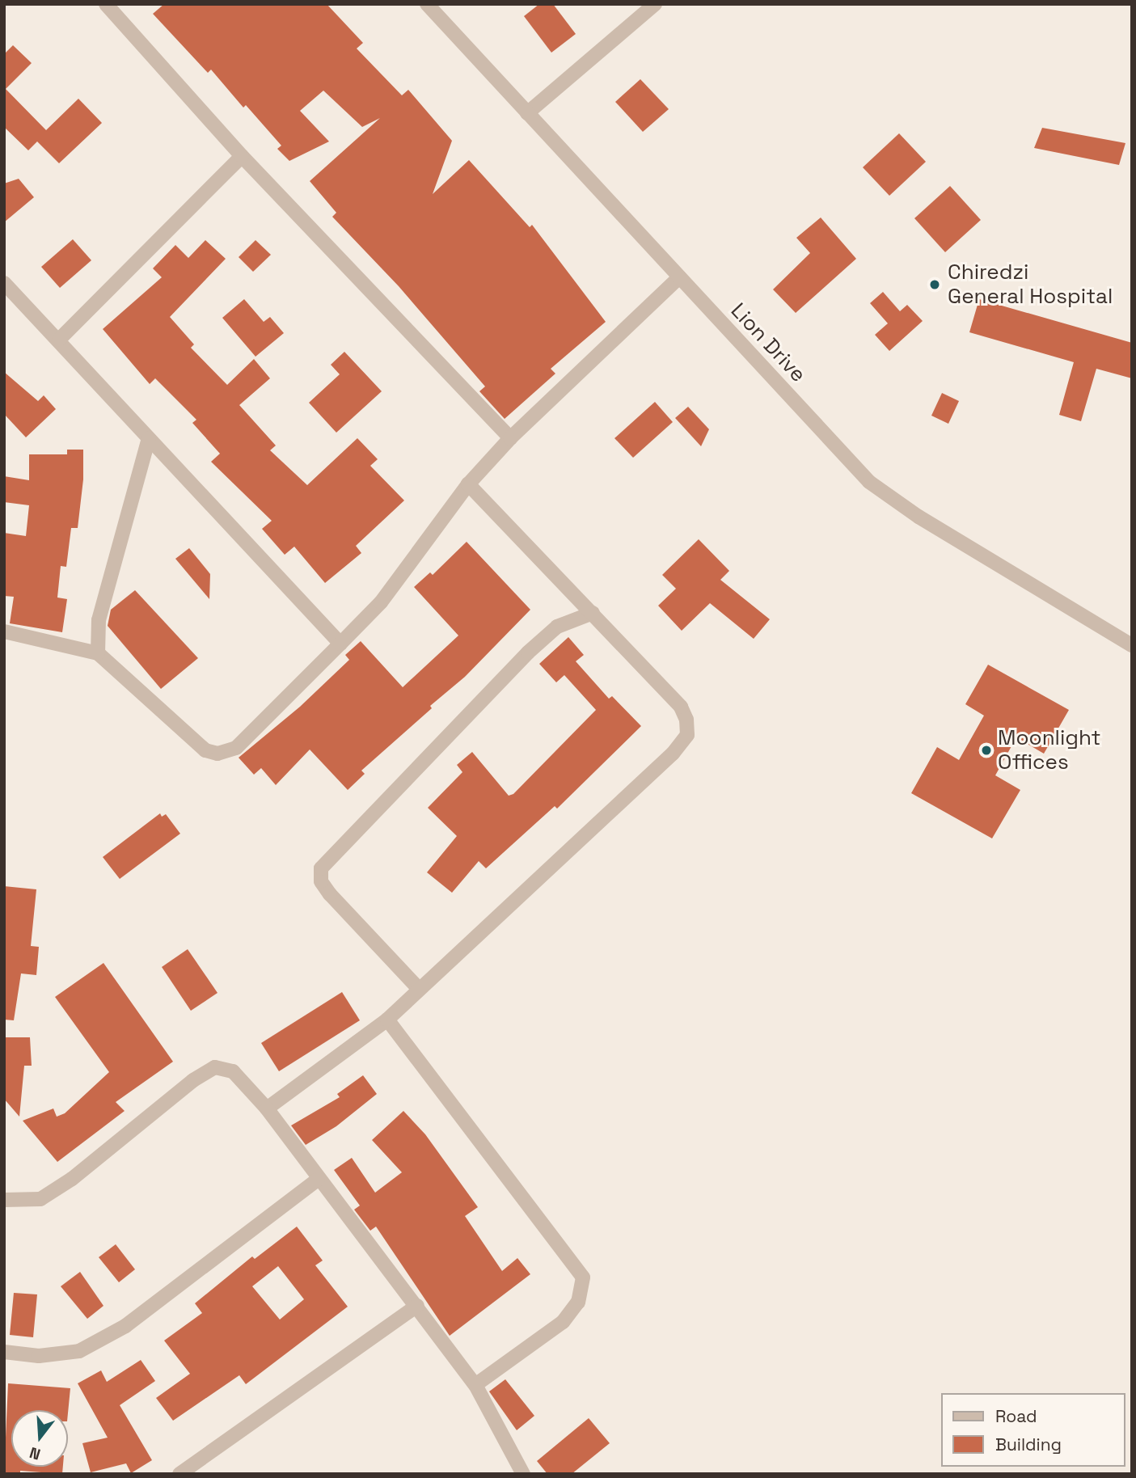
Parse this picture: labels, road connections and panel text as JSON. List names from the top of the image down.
{
  "streets": {
    "street": ["Lion Drive"]
  },
  "places": ["Chiredzi General Hospital", "Moonlight Offices"],
  "legend": ["Road", "Building"],
  "north": "bottom"
}
